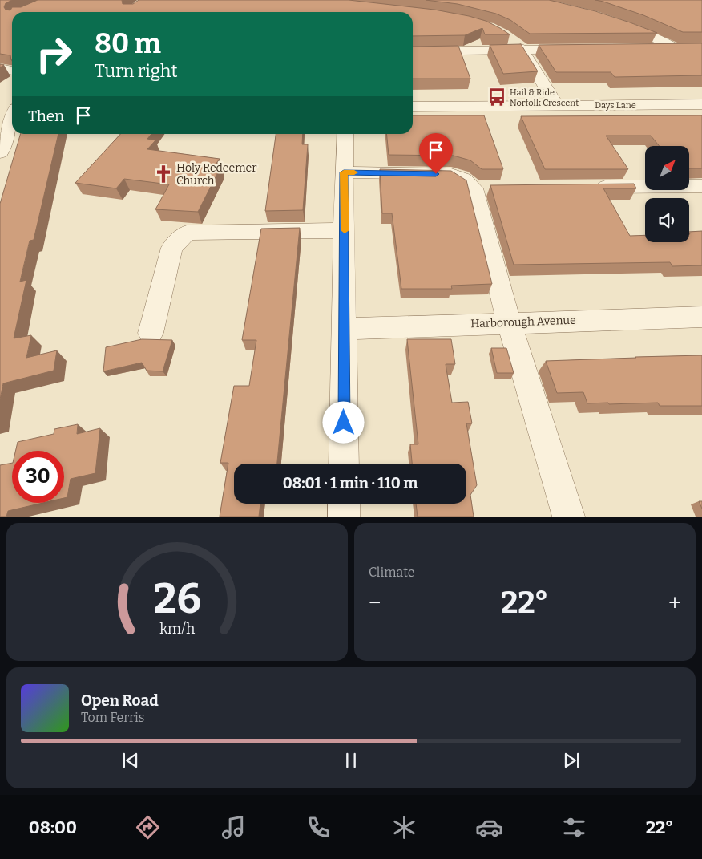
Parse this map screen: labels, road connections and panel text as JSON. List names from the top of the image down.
{
  "streets": {
    "street": ["Days Lane", "Harborough Avenue"]
  },
  "places": {
    "bus stop": ["Hail & Ride Norfolk Crescent"],
    "church": ["Holy Redeemer Church"]
  },
  "north": "top right",
  "page": {
    "turn": ["80 m", "Turn right"],
    "then": "Then",
    "limit": "30",
    "trip": "08:01 · 1 min · 110 m",
    "tile": "Climate",
    "heat": ["−", "22°", "+"],
    "song": ["Open Road", "Tom Ferris"],
    "tabs": ["08:00", "22°"],
    "gauge": ["26", "km/h"]
  }
}
